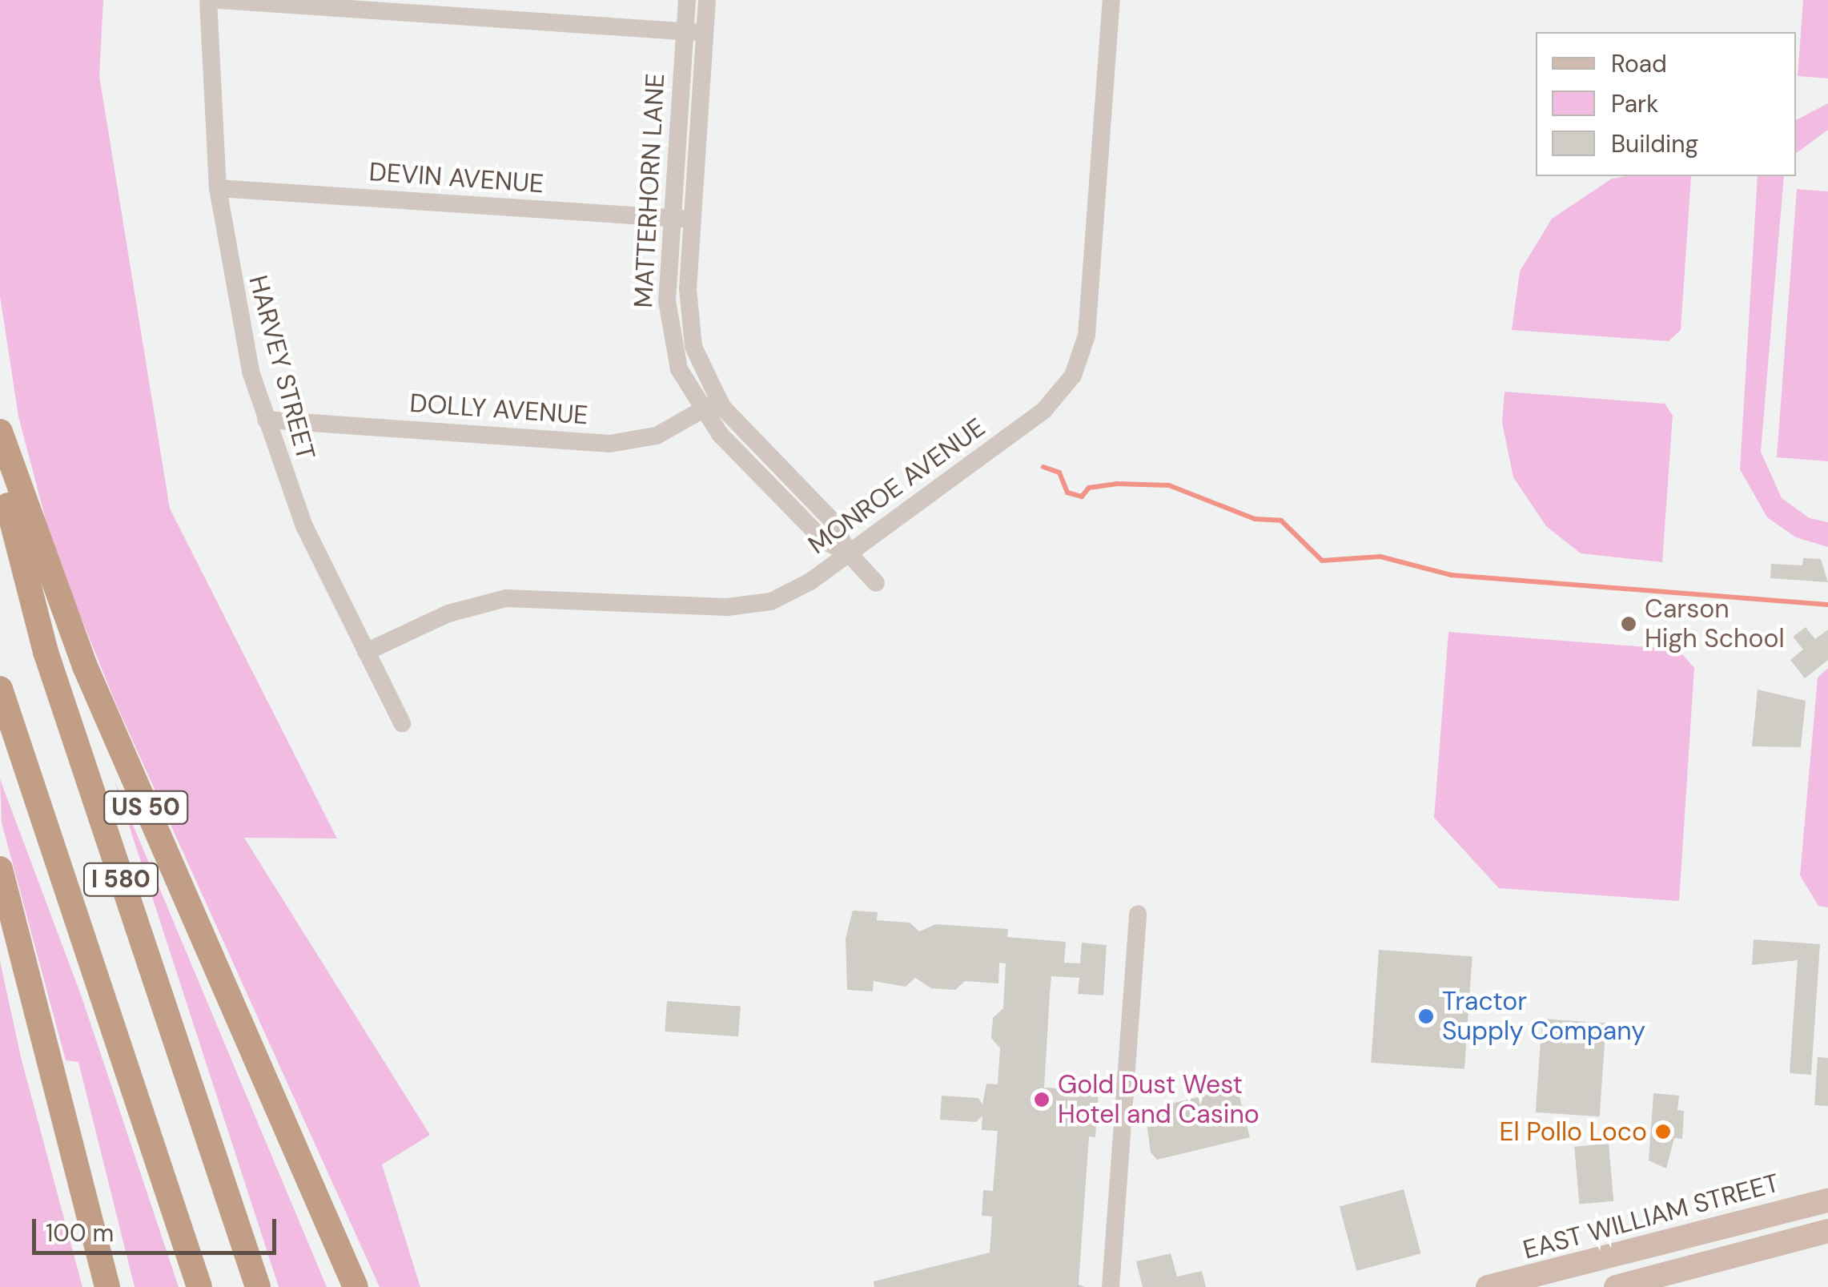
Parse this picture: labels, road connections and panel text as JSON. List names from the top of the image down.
{
  "streets": {
    "highway": ["US 50", "I 580"],
    "main road": ["EAST WILLIAM STREET"],
    "street": [
      "DEVIN AVENUE",
      "MATTERHORN LANE",
      "HARVEY STREET",
      "DOLLY AVENUE",
      "MONROE AVENUE"
    ]
  },
  "crossings": [
    ["DEVIN AVENUE", "MATTERHORN LANE"],
    ["DEVIN AVENUE", "HARVEY STREET"],
    ["MATTERHORN LANE", "DOLLY AVENUE"],
    ["MATTERHORN LANE", "MONROE AVENUE"],
    ["HARVEY STREET", "DOLLY AVENUE"],
    ["HARVEY STREET", "MONROE AVENUE"]
  ],
  "places": [
    "Carson High School",
    "Tractor Supply Company",
    "Gold Dust West Hotel and Casino",
    "El Pollo Loco"
  ],
  "legend": ["Road", "Park", "Building"],
  "scale_bar": "100 m"
}
